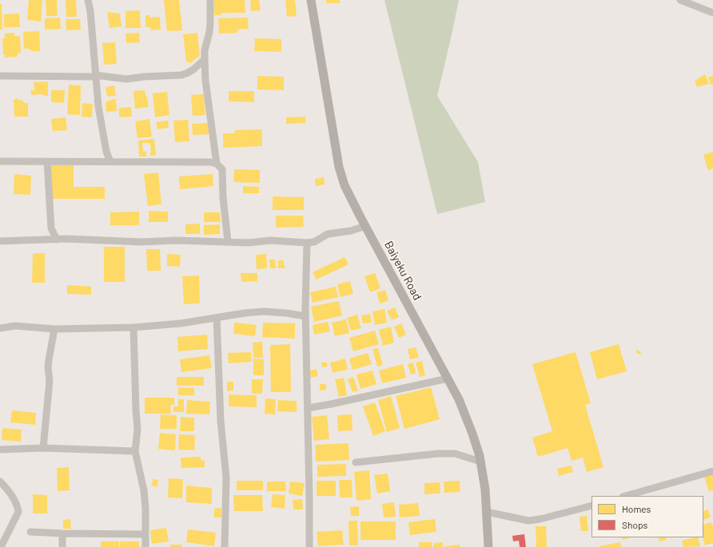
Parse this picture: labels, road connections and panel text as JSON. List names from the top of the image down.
{
  "streets": {
    "main road": ["Baiyeku Road"]
  },
  "legend": ["Homes", "Shops"]
}
